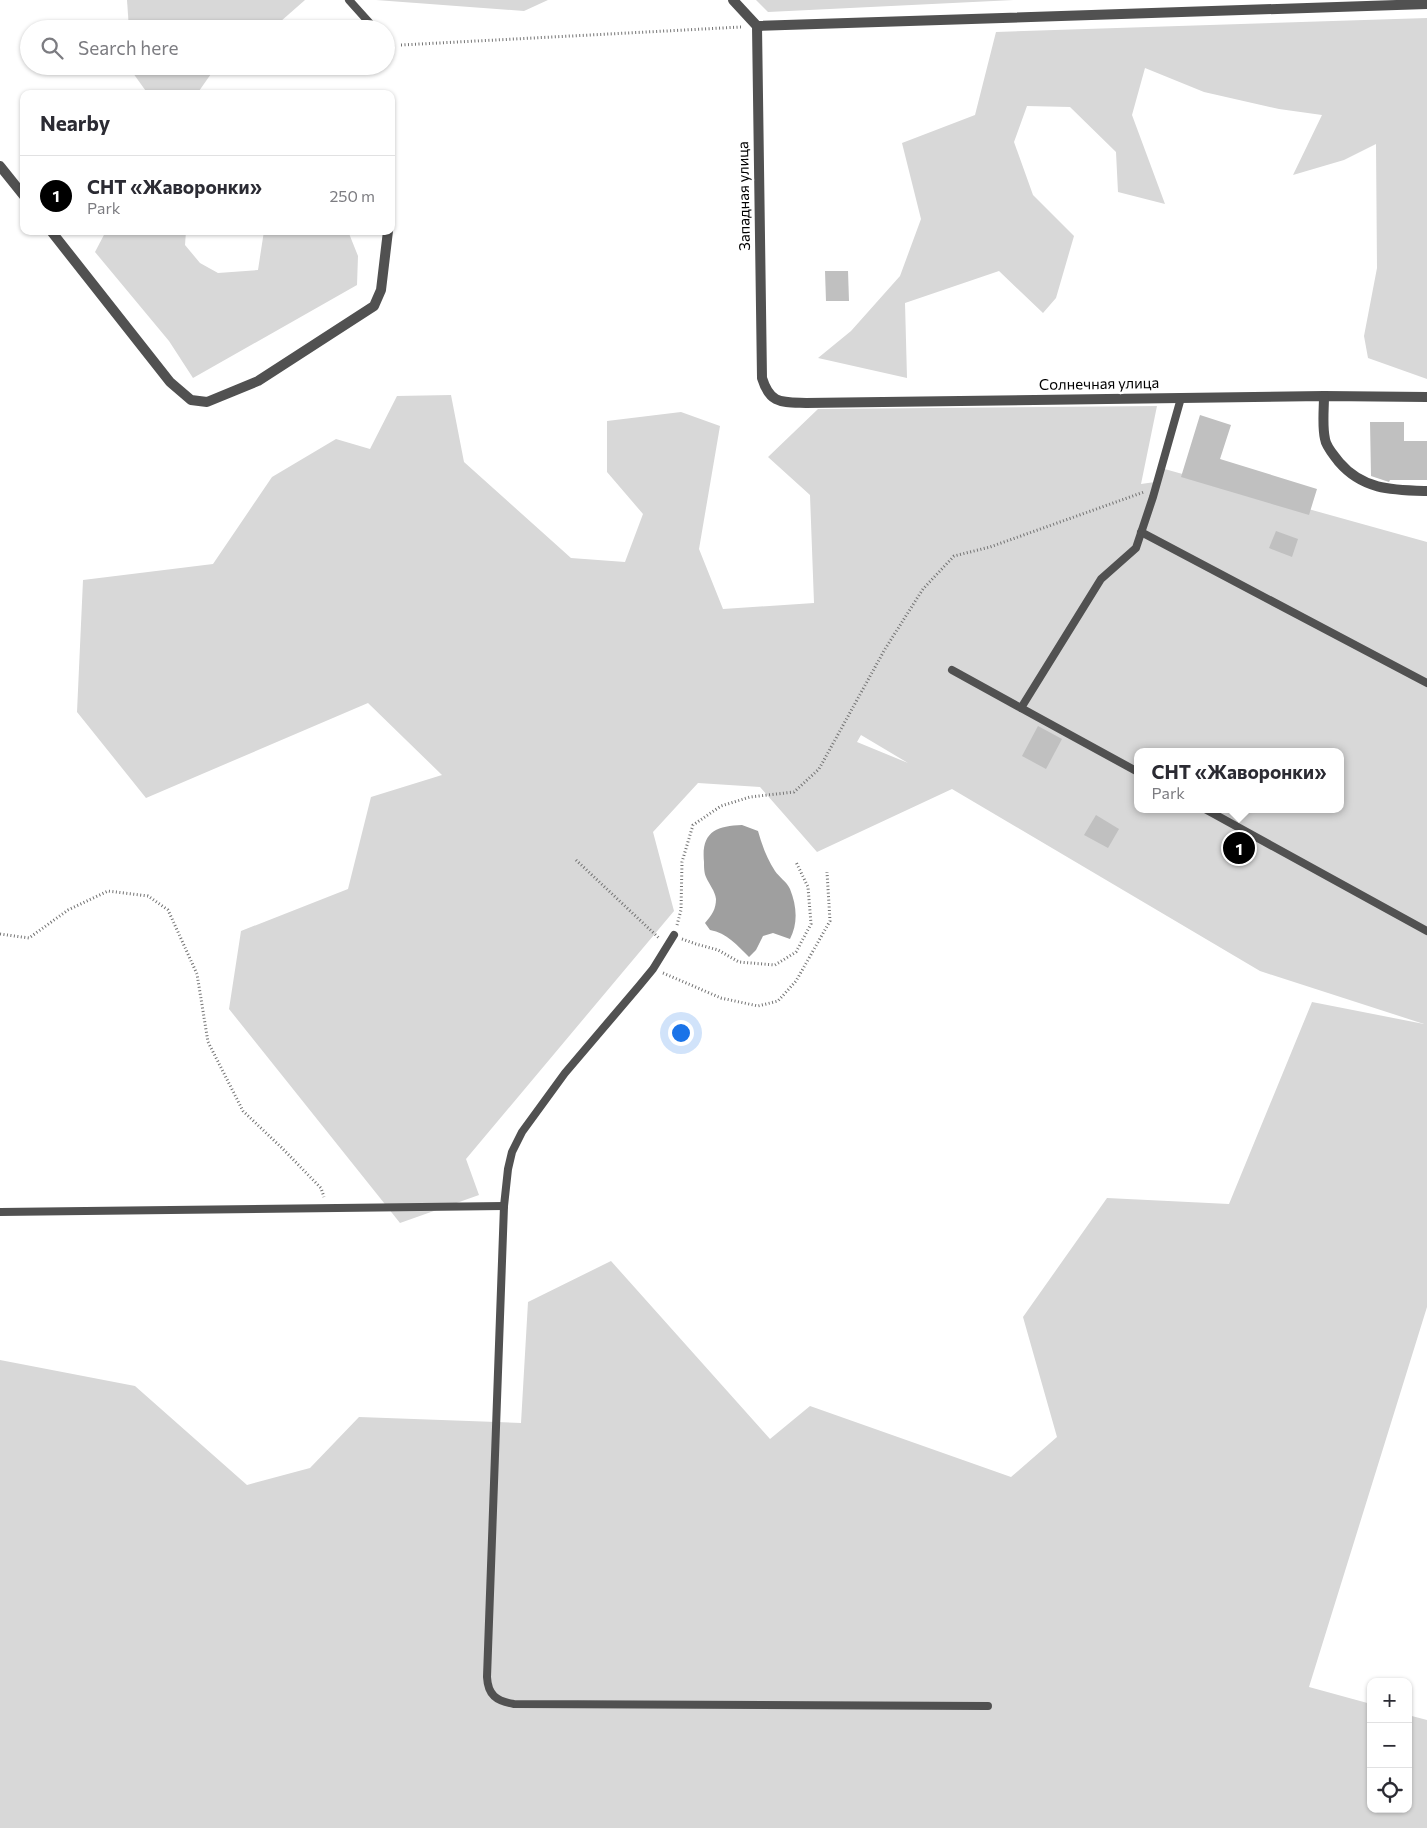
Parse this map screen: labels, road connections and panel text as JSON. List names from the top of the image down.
{
  "streets": {
    "street": ["Западная улица", "Солнечная улица"]
  },
  "crossings": [
    ["Западная улица", "Солнечная улица"]
  ],
  "page": {
    "search": "Search here",
    "heading": "Nearby",
    "list": [
      {
        "mark": "1",
        "name": "СНТ «Жаворонки»",
        "note": "Park",
        "value": "250 m"
      }
    ],
    "popup": ["СНТ «Жаворонки»", "Park"],
    "pins": "1",
    "map_buttons": ["+", "−"]
  }
}
